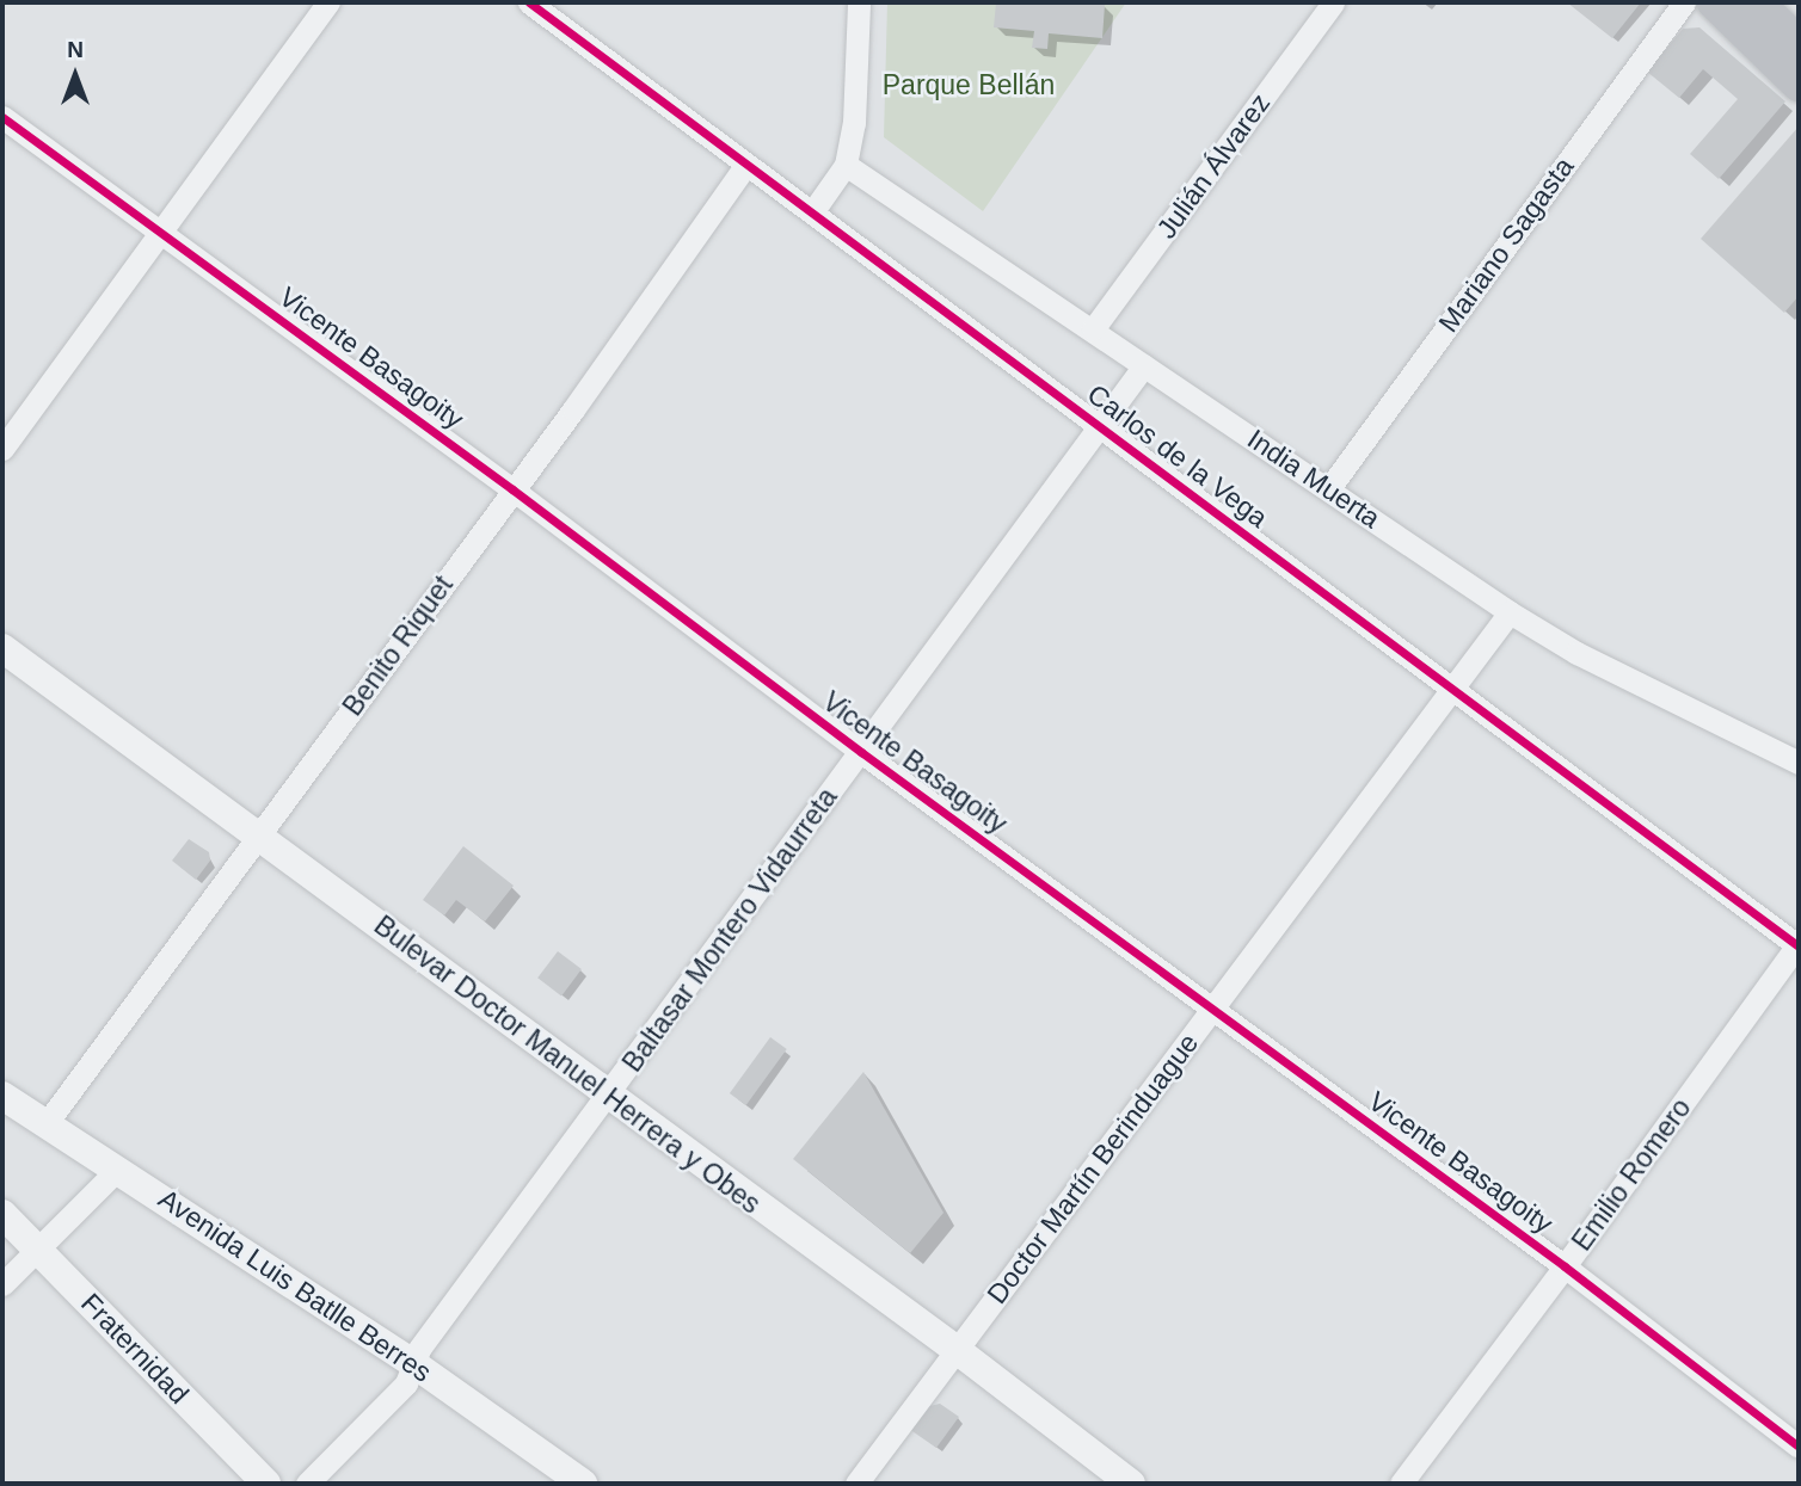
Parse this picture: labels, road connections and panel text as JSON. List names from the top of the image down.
{
  "streets": {
    "street": [
      "Julián Álvarez",
      "Mariano Sagasta",
      "Vicente Basagoity",
      "Carlos de la Vega",
      "India Muerta",
      "Benito Riquet",
      "Baltasar Montero Vidaurreta",
      "Bulevar Doctor Manuel Herrera y Obes",
      "Doctor Martín Berinduague",
      "Emilio Romero",
      "Avenida Luis Batlle Berres",
      "Fraternidad"
    ]
  },
  "crossings": [
    ["Julián Álvarez", "India Muerta"],
    ["Mariano Sagasta", "India Muerta"],
    ["Vicente Basagoity", "Benito Riquet"],
    ["Vicente Basagoity", "Baltasar Montero Vidaurreta"],
    ["Vicente Basagoity", "Doctor Martín Berinduague"],
    ["Vicente Basagoity", "Emilio Romero"],
    ["Carlos de la Vega", "Benito Riquet"],
    ["Carlos de la Vega", "Baltasar Montero Vidaurreta"],
    ["Carlos de la Vega", "Doctor Martín Berinduague"],
    ["Carlos de la Vega", "Emilio Romero"],
    ["India Muerta", "Baltasar Montero Vidaurreta"],
    ["India Muerta", "Doctor Martín Berinduague"],
    ["Benito Riquet", "Bulevar Doctor Manuel Herrera y Obes"],
    ["Benito Riquet", "Avenida Luis Batlle Berres"],
    ["Baltasar Montero Vidaurreta", "Bulevar Doctor Manuel Herrera y Obes"],
    ["Baltasar Montero Vidaurreta", "Avenida Luis Batlle Berres"],
    ["Bulevar Doctor Manuel Herrera y Obes", "Doctor Martín Berinduague"]
  ],
  "parks": ["Parque Bellán"],
  "north": "top"
}
